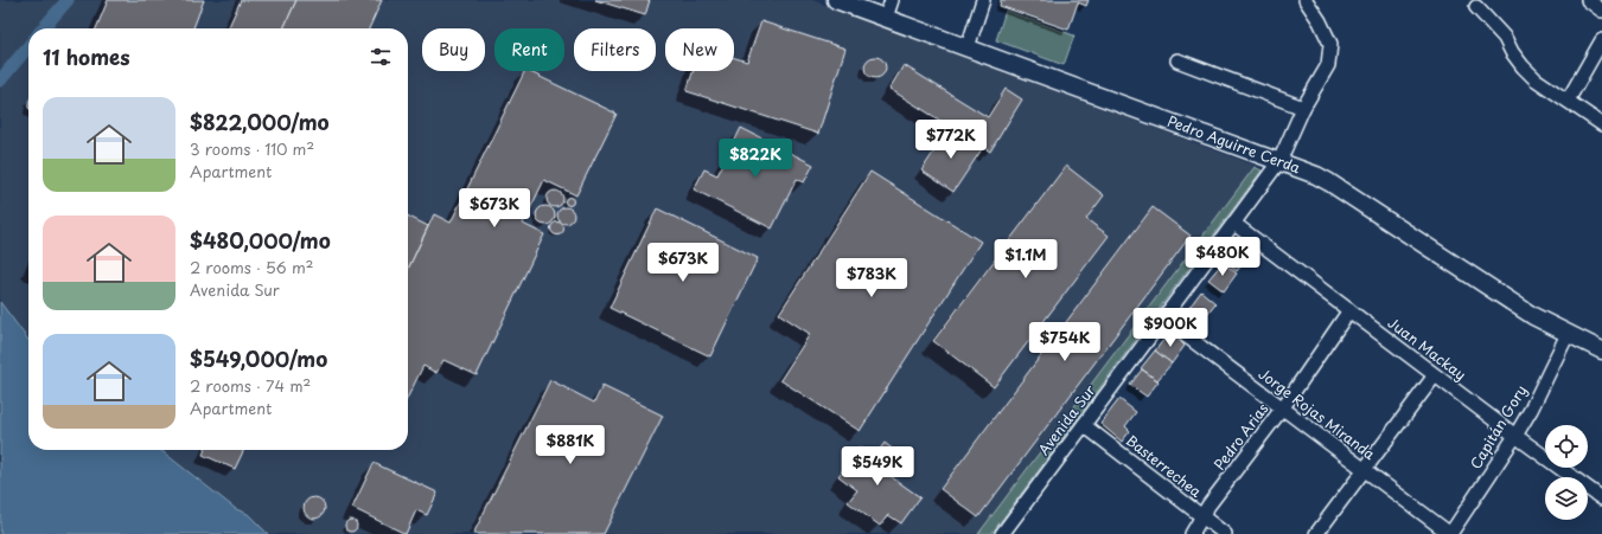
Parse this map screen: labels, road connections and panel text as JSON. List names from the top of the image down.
{
  "streets": {
    "street": [
      "Pedro Aguirre Cerda",
      "Juan Mackay",
      "Jorge Rojas Miranda",
      "Avenida Sur",
      "Capitán Gory",
      "Pedro Arias",
      "Basterrechea"
    ]
  },
  "crossings": [
    ["Pedro Aguirre Cerda", "Avenida Sur"],
    ["Pedro Aguirre Cerda", "Capitán Gory"],
    ["Juan Mackay", "Avenida Sur"],
    ["Juan Mackay", "Capitán Gory"],
    ["Juan Mackay", "Pedro Arias"],
    ["Jorge Rojas Miranda", "Avenida Sur"],
    ["Jorge Rojas Miranda", "Capitán Gory"],
    ["Jorge Rojas Miranda", "Pedro Arias"],
    ["Avenida Sur", "Basterrechea"],
    ["Pedro Arias", "Basterrechea"]
  ],
  "page": {
    "chip": [
      "Buy",
      "Rent",
      "Filters",
      "New"
    ],
    "heading": "11 homes",
    "list": [
      {
        "name": "$822,000/mo",
        "note": "3 rooms · 110 m² · Apartment"
      },
      {
        "name": "$480,000/mo",
        "note": "2 rooms · 56 m² · Avenida Sur"
      },
      {
        "name": "$549,000/mo",
        "note": "2 rooms · 74 m² · Apartment"
      }
    ],
    "price": [
      "$772K",
      "$822K",
      "$673K",
      "$480K",
      "$1.1M",
      "$673K",
      "$783K",
      "$900K",
      "$754K",
      "$881K",
      "$549K"
    ]
  }
}
